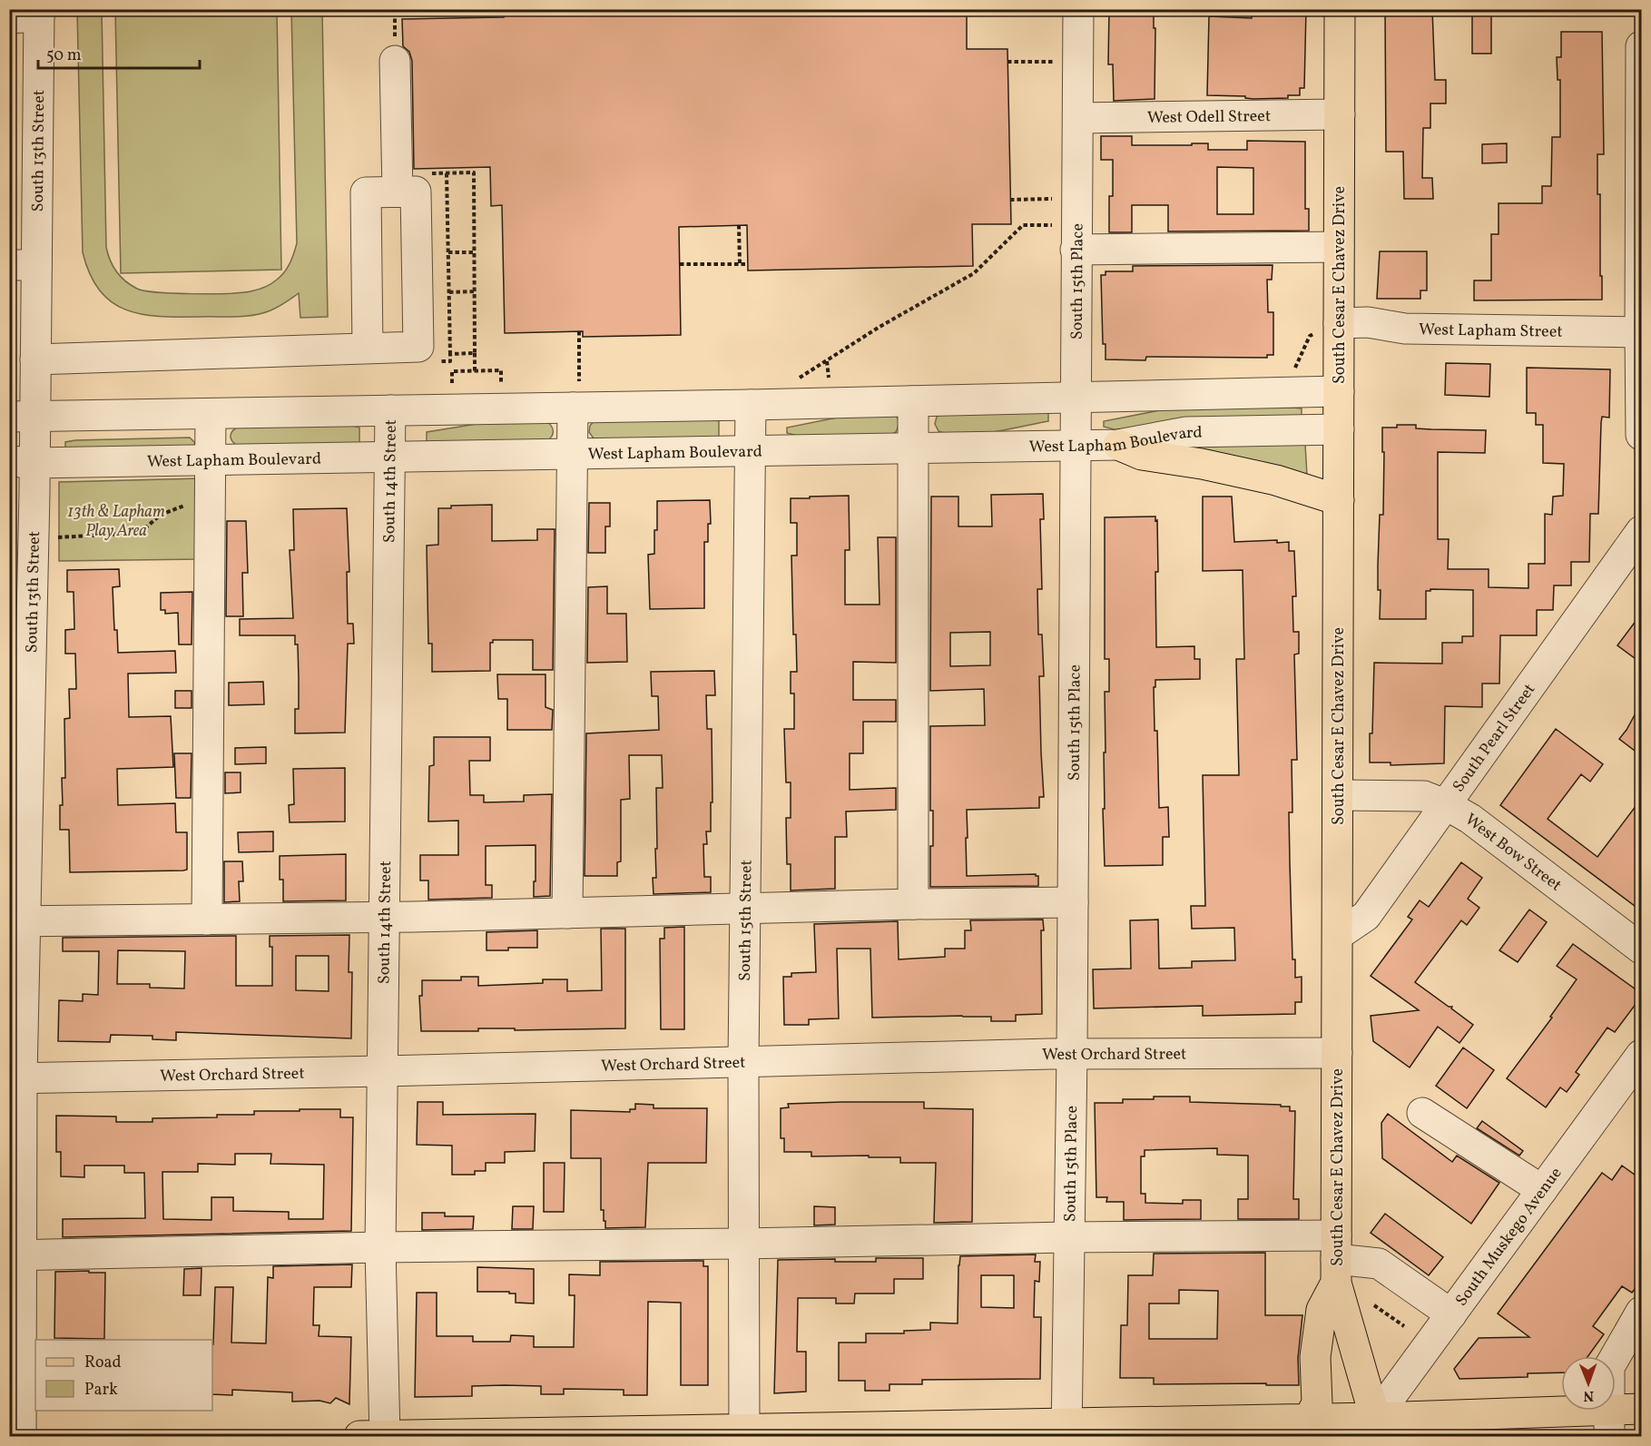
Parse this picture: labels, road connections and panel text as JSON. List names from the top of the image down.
{
  "streets": {
    "main road": ["South Cesar E Chavez Drive"],
    "street": [
      "West Odell Street",
      "South 13th Street",
      "South 15th Place",
      "West Lapham Street",
      "West Lapham Boulevard",
      "South 14th Street",
      "South Pearl Street",
      "West Bow Street",
      "South 15th Street",
      "West Orchard Street",
      "South Muskego Avenue"
    ]
  },
  "crossings": [
    ["West Odell Street", "South 15th Place"],
    ["West Odell Street", "South Cesar E Chavez Drive"],
    ["South 13th Street", "West Lapham Boulevard"],
    ["South 13th Street", "West Orchard Street"],
    ["South 15th Place", "West Lapham Boulevard"],
    ["South 15th Place", "West Orchard Street"],
    ["South Cesar E Chavez Drive", "West Lapham Street"],
    ["South Cesar E Chavez Drive", "West Lapham Boulevard"],
    ["South Cesar E Chavez Drive", "South Pearl Street"],
    ["South Cesar E Chavez Drive", "West Bow Street"],
    ["South Cesar E Chavez Drive", "West Orchard Street"],
    ["South Cesar E Chavez Drive", "South Muskego Avenue"],
    ["West Lapham Boulevard", "South 14th Street"],
    ["West Lapham Boulevard", "South 15th Street"],
    ["South 14th Street", "West Orchard Street"],
    ["South Pearl Street", "West Bow Street"],
    ["South 15th Street", "West Orchard Street"]
  ],
  "parks": ["13th & Lapham Play Area"],
  "legend": ["Road", "Park"],
  "scale_bar": "50 m",
  "north": "bottom"
}
